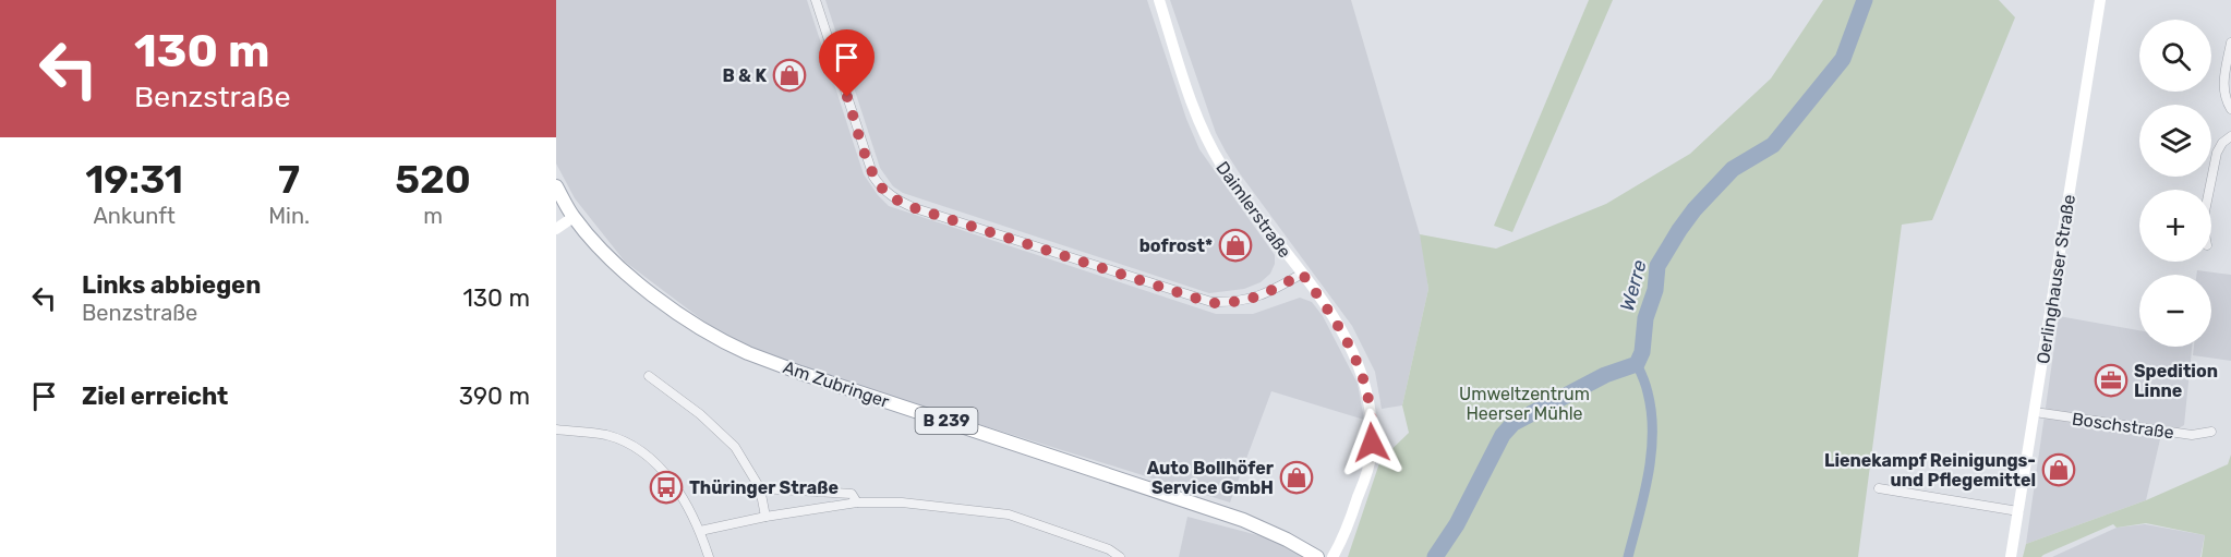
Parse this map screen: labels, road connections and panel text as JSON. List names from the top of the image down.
{
  "streets": {
    "main road": ["Am Zubringer", "B 239"],
    "street": ["Daimlerstraße", "Oerlinghauser Straße", "Boschstraße"]
  },
  "crossings": [
    ["Oerlinghauser Straße", "Boschstraße"],
    ["Am Zubringer", "B 239"]
  ],
  "water": ["Werre"],
  "parks": ["Umweltzentrum Heerser Mühle"],
  "places": {
    "shop": [
      "B & K",
      "bofrost*",
      "Lienekampf Reinigungs- und Pflegemittel",
      "Auto Bollhöfer Service GmbH"
    ],
    "office": ["Spedition Linne"],
    "bus stop": ["Thüringer Straße"]
  },
  "page": {
    "turn": ["130 m", "Benzstraße"],
    "map_buttons": ["+", "−"],
    "eta": [
      "19:31",
      "Ankunft",
      "7",
      "Min.",
      "520",
      "m"
    ],
    "list": [
      {
        "name": "Links abbiegen",
        "note": "Benzstraße",
        "value": "130 m"
      },
      {
        "name": "Ziel erreicht",
        "value": "390 m"
      }
    ]
  }
}
